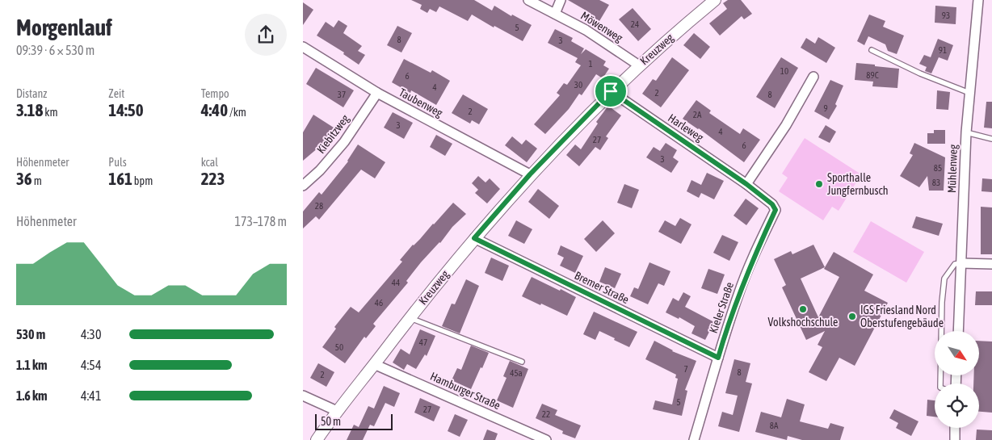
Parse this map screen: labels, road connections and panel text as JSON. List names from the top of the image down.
{
  "streets": {
    "street": [
      "Möwenweg",
      "Kreuzweg",
      "Taubenweg",
      "Harleweg",
      "Kiebitzweg",
      "Mühlenweg",
      "Bremer Straße",
      "Kieler Straße",
      "Hamburger Straße"
    ]
  },
  "crossings": [
    ["Möwenweg", "Kreuzweg"],
    ["Kreuzweg", "Taubenweg"],
    ["Kreuzweg", "Harleweg"],
    ["Kreuzweg", "Bremer Straße"],
    ["Kreuzweg", "Hamburger Straße"],
    ["Taubenweg", "Kiebitzweg"],
    ["Harleweg", "Kieler Straße"],
    ["Bremer Straße", "Kieler Straße"]
  ],
  "places": ["Sporthalle Jungfernbusch", "Volkshochschule", "IGS Friesland Nord Oberstufengebäude"],
  "house_numbers": [
    "93",
    "24",
    "5",
    "8",
    "3",
    "91",
    "1",
    "10",
    "89C",
    "6",
    "30",
    "4",
    "2",
    "37",
    "8",
    "9",
    "2",
    "2A",
    "3",
    "4",
    "27",
    "6",
    "3",
    "85",
    "83",
    "28",
    "44",
    "46",
    "47",
    "50",
    "7",
    "8",
    "45a",
    "2",
    "5",
    "27",
    "22",
    "8A"
  ],
  "scale_bar": "50 m",
  "north": "bottom right",
  "page": {
    "heading": ["Morgenlauf", "09:39 · 6 × 530 m"],
    "stats": [
      ["Distanz", "3.18 km"],
      ["Zeit", "14:50"],
      ["Tempo", "4:40 /km"],
      ["Höhenmeter", "36 m"],
      ["Puls", "161 bpm"],
      ["kcal", "223"]
    ],
    "chart": ["Höhenmeter", "173–178 m"],
    "list": [
      {
        "name": "530 m",
        "note": "4:30"
      },
      {
        "name": "1.1 km",
        "note": "4:54"
      },
      {
        "name": "1.6 km",
        "note": "4:41"
      }
    ],
    "scale": "50 m"
  }
}
